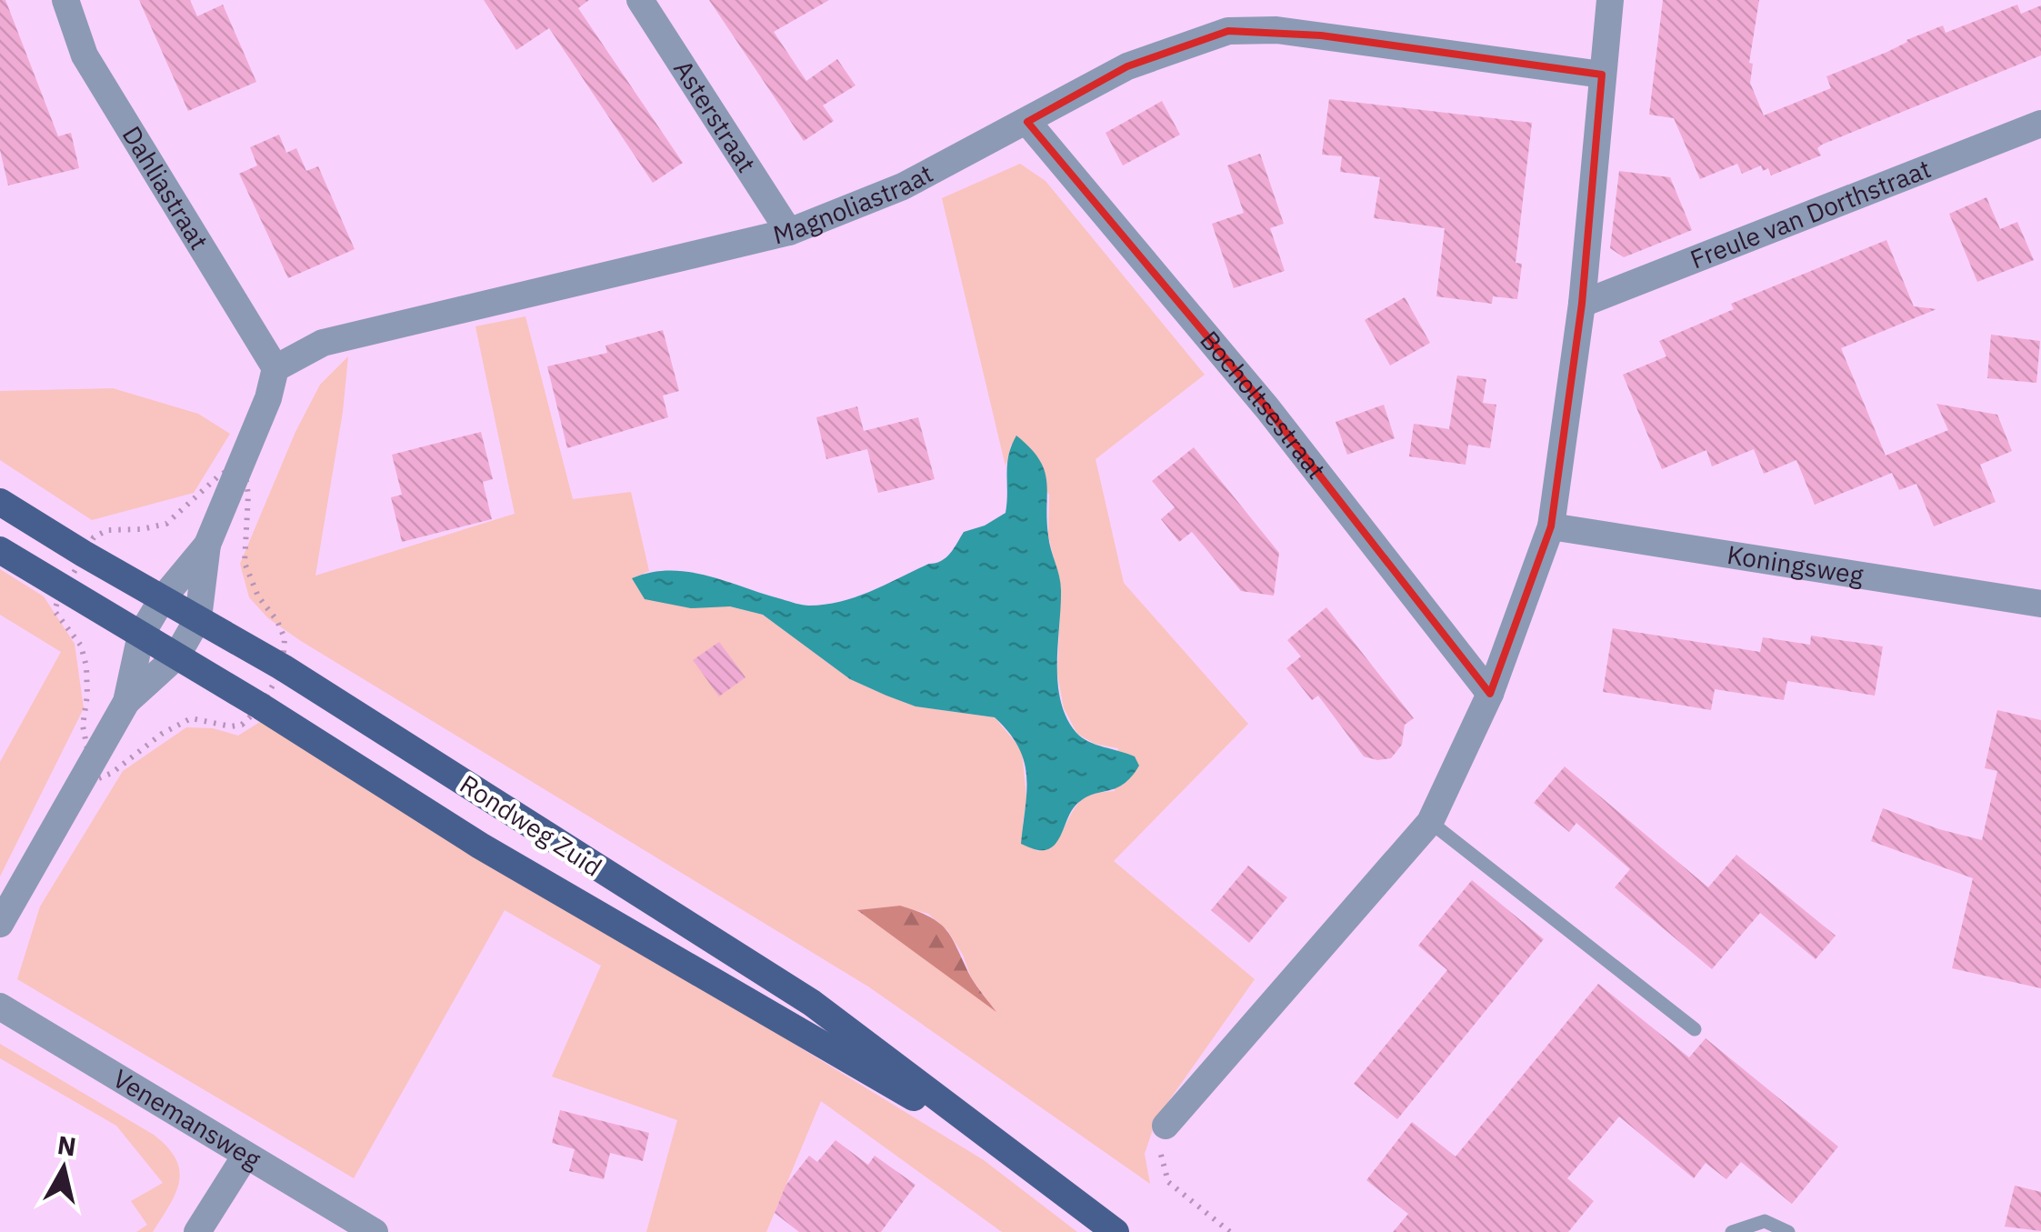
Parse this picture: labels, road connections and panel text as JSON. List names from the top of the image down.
{
  "streets": {
    "main road": ["Rondweg Zuid"],
    "street": [
      "Asterstraat",
      "Dahliastraat",
      "Magnoliastraat",
      "Freule van Dorthstraat",
      "Bocholtsestraat",
      "Koningsweg",
      "Venemansweg"
    ]
  },
  "crossings": [
    ["Asterstraat", "Magnoliastraat"],
    ["Dahliastraat", "Magnoliastraat"],
    ["Magnoliastraat", "Bocholtsestraat"]
  ],
  "north": "top"
}
